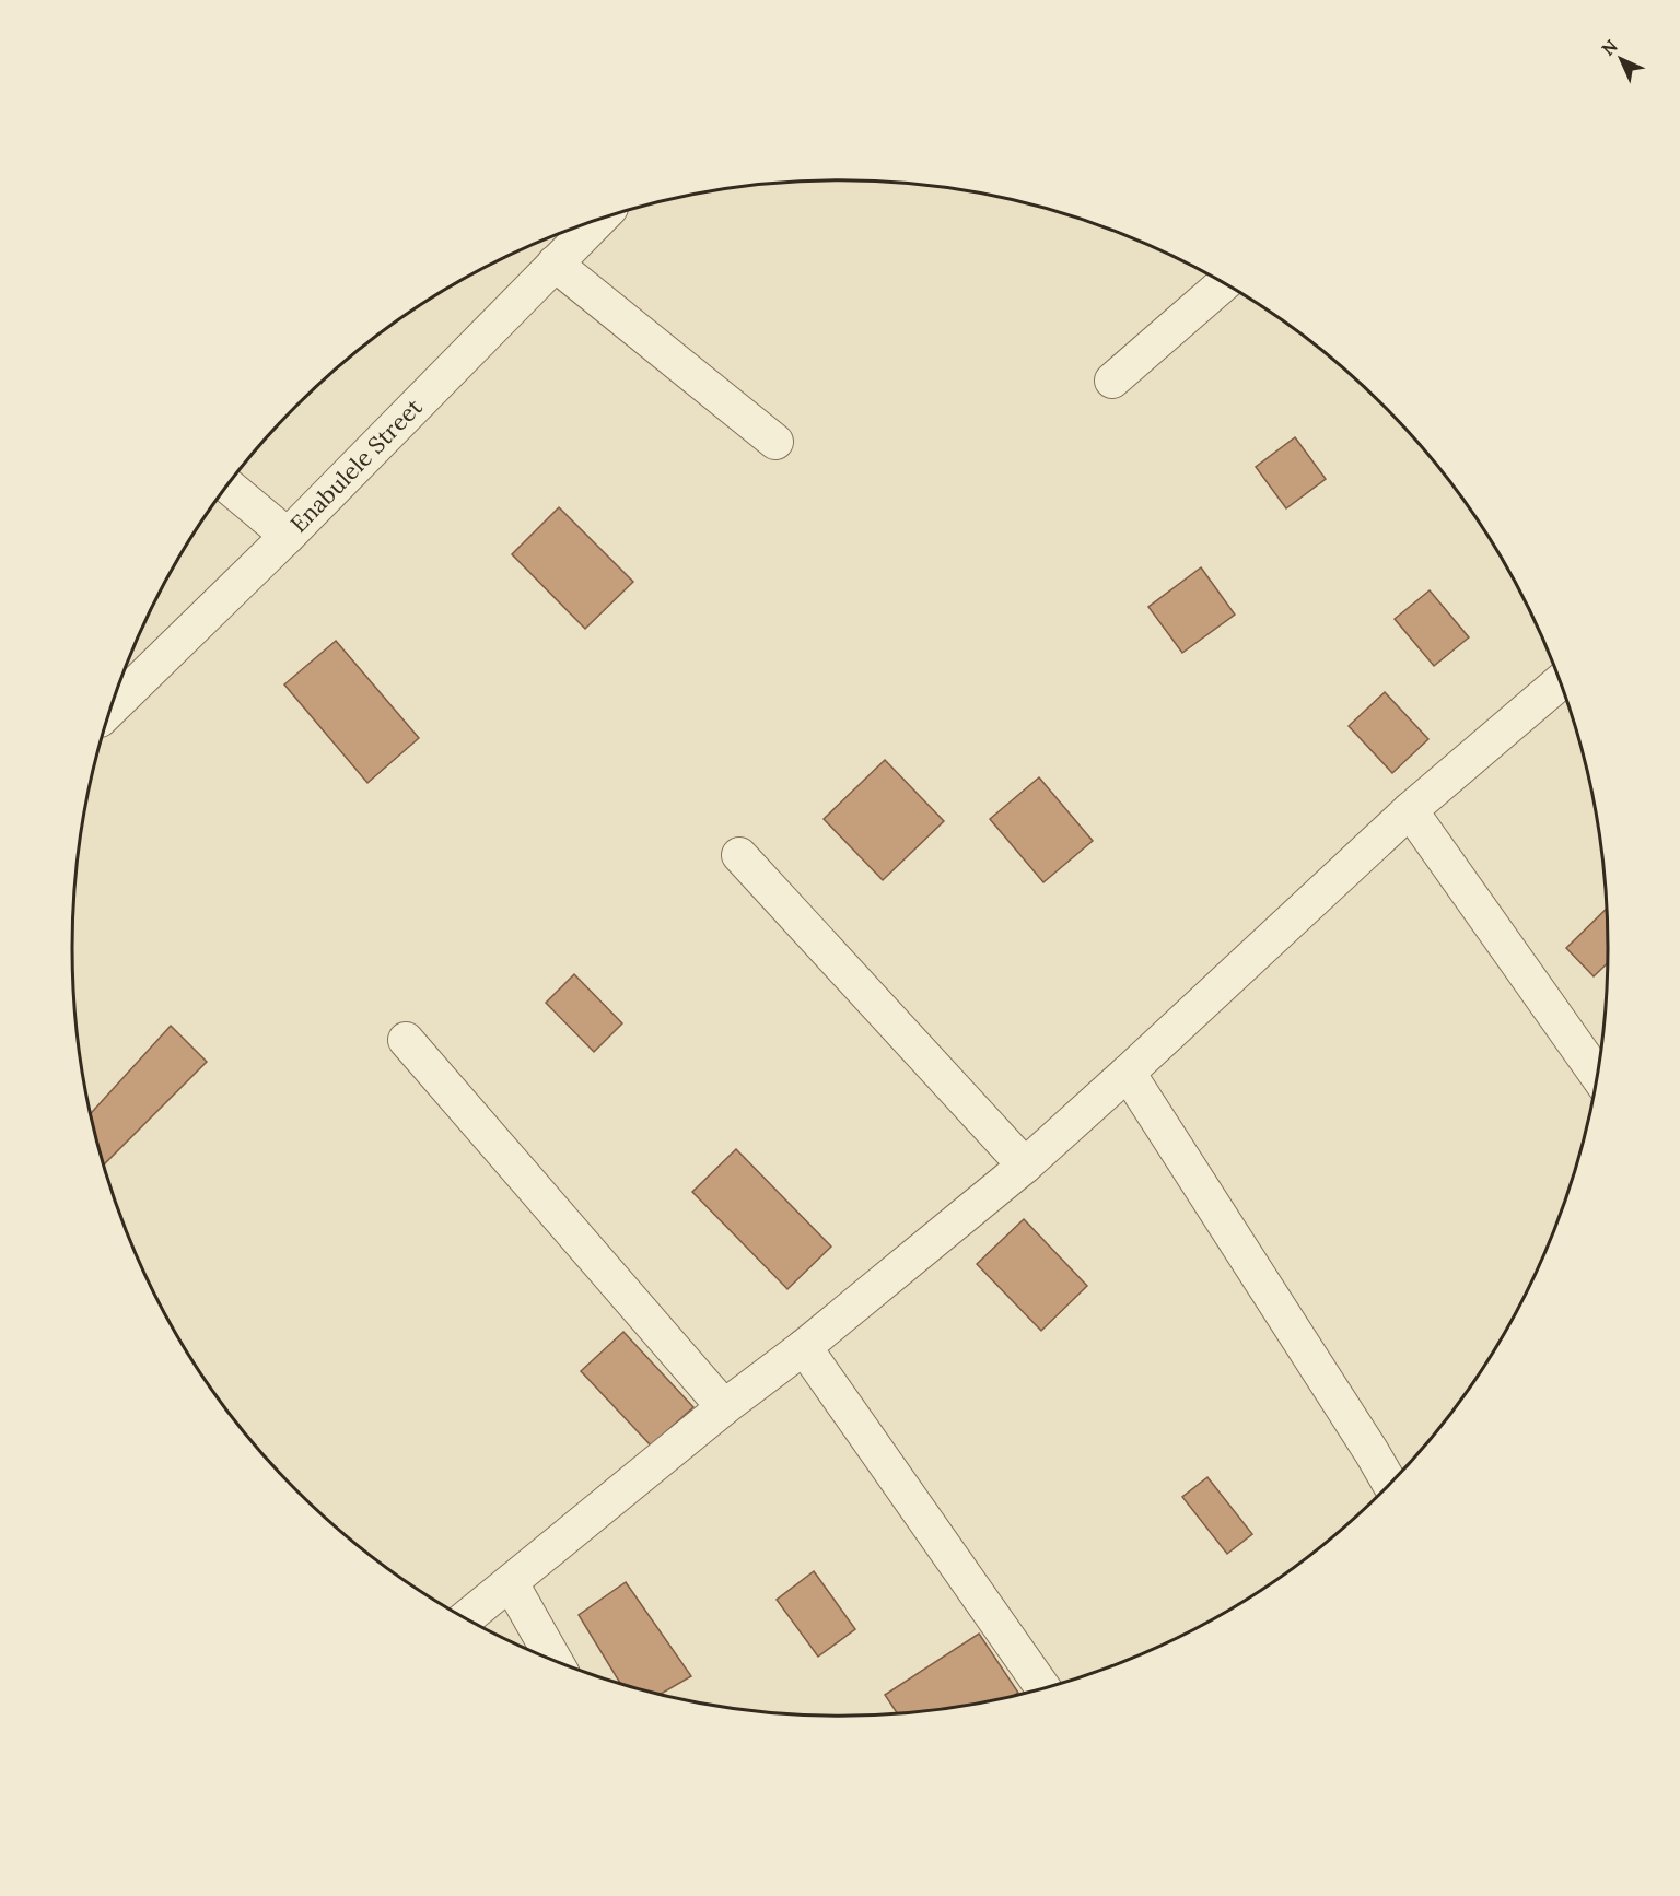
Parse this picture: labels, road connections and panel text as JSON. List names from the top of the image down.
{
  "streets": {
    "street": ["Enabulele Street"]
  },
  "north": "top left"
}
